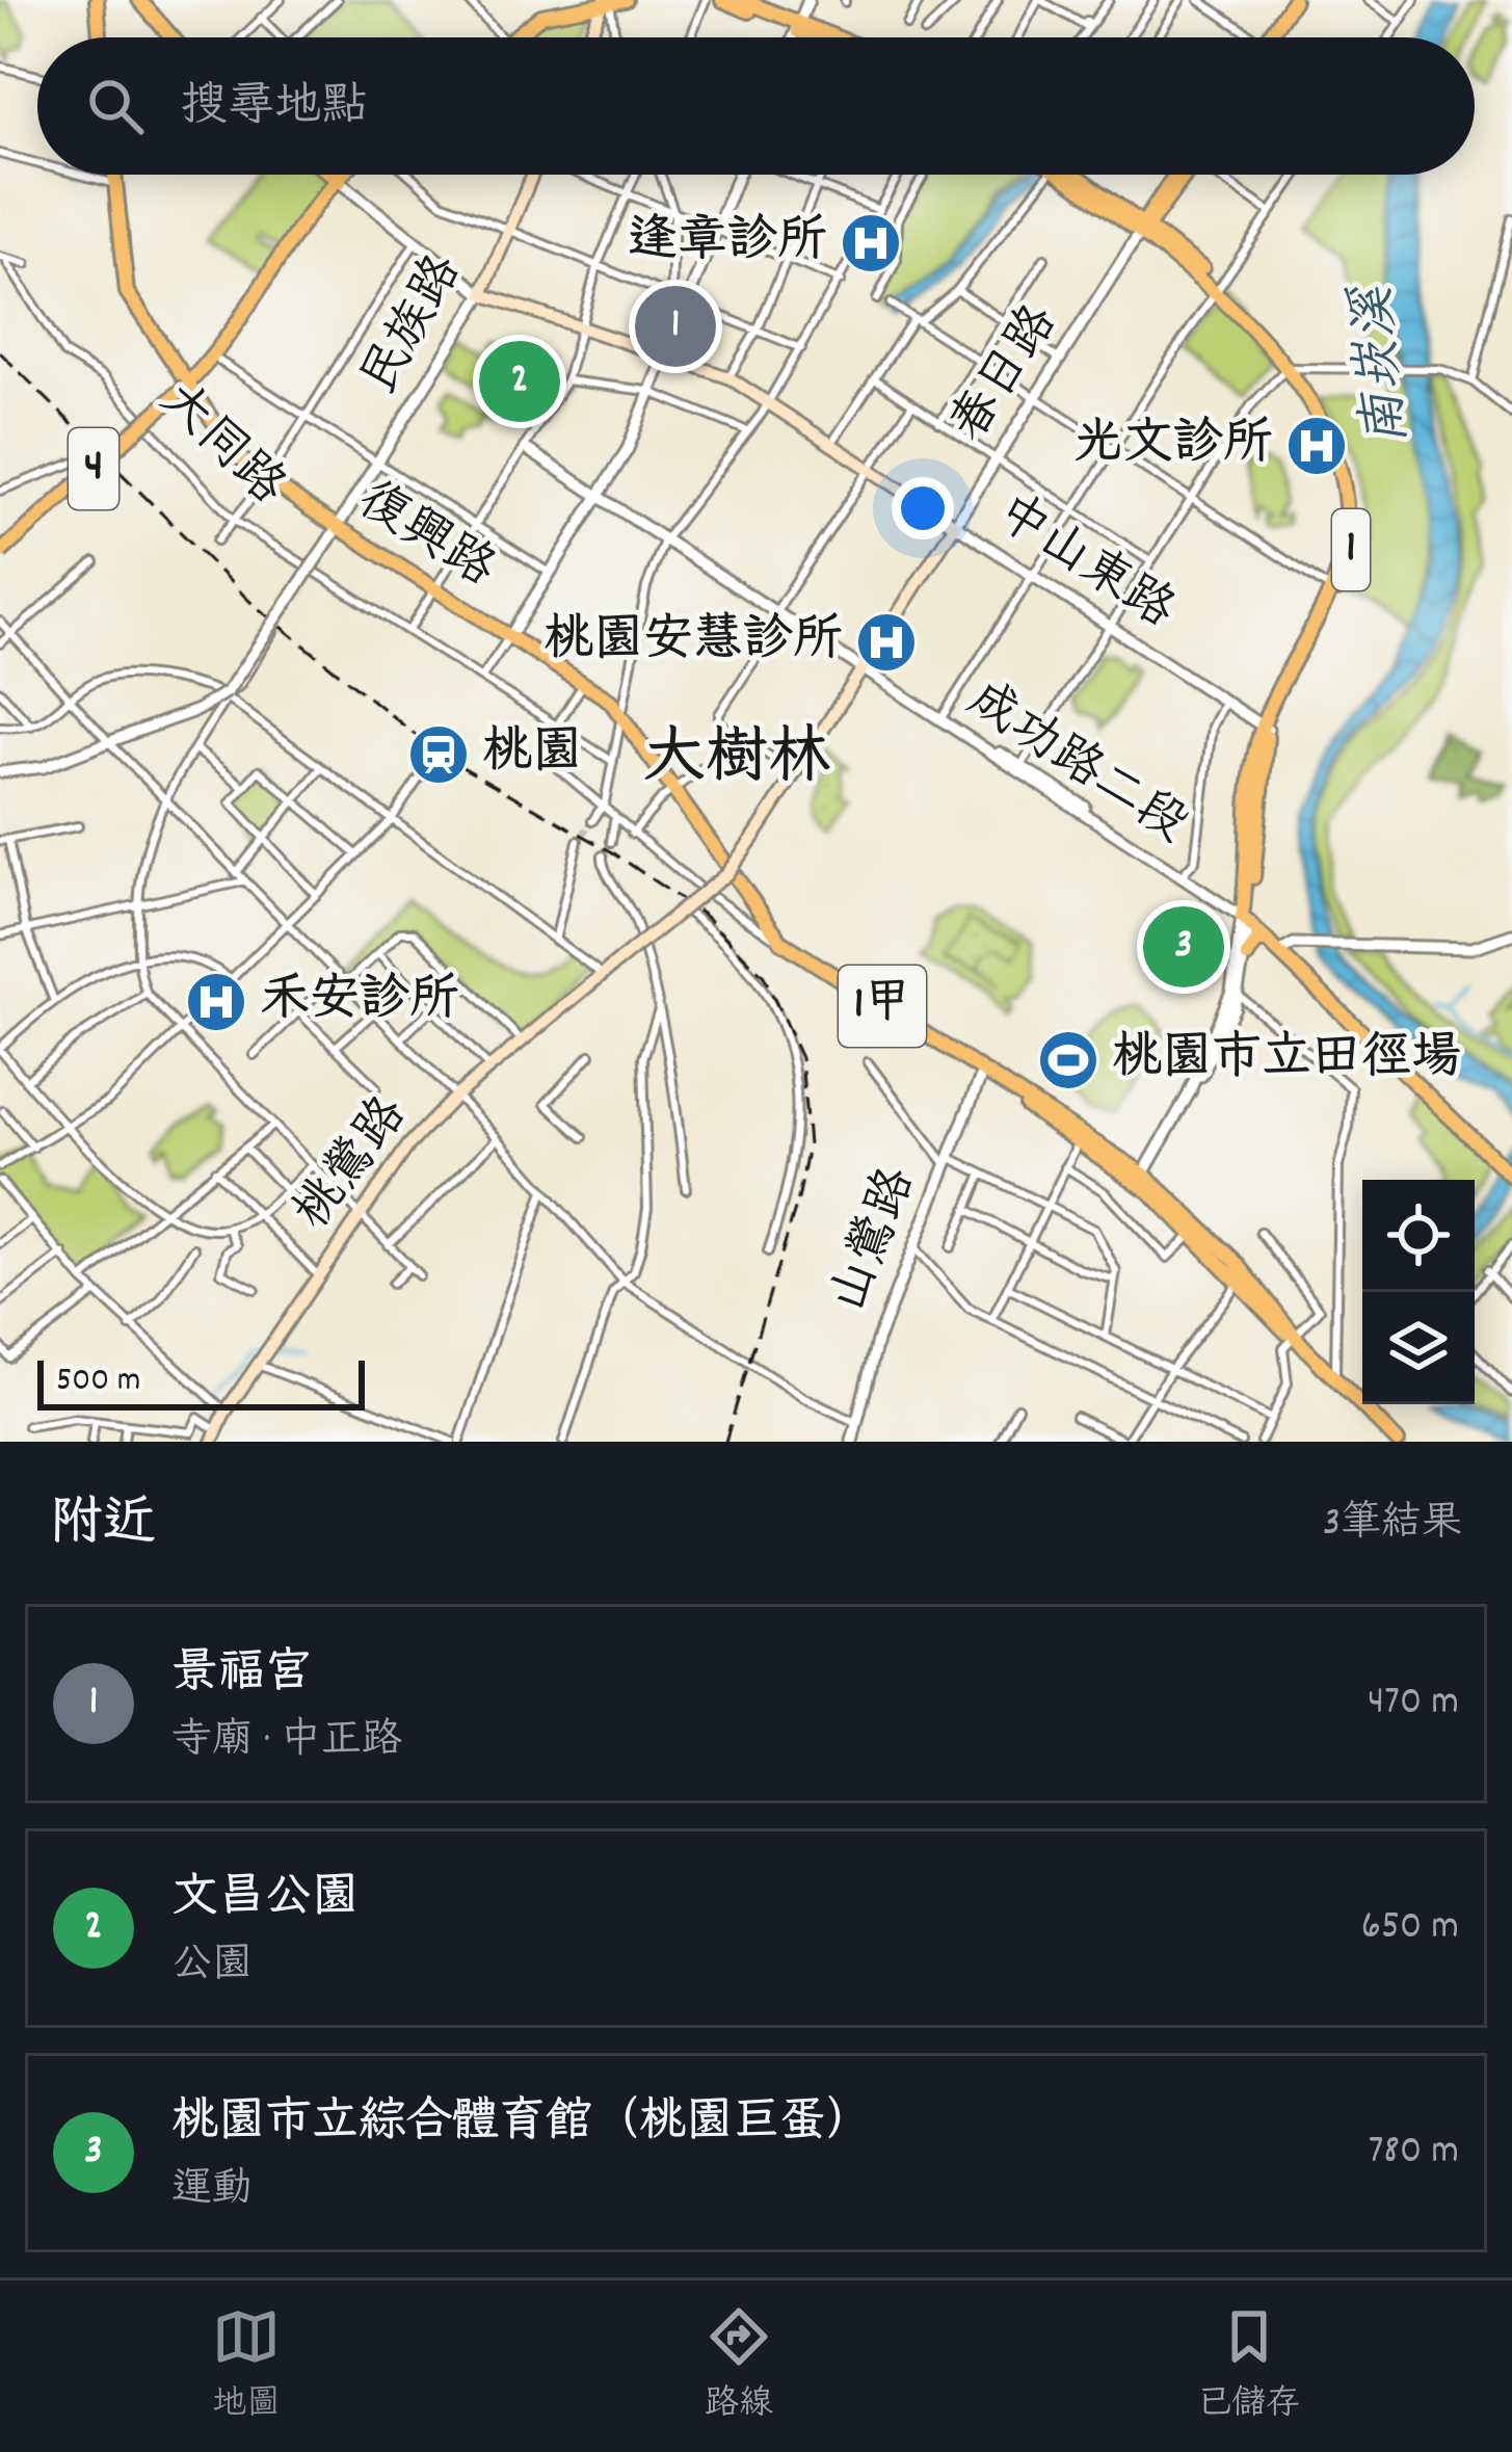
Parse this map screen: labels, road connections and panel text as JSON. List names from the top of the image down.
{
  "streets": {
    "main road": [
      "民族路",
      "春日路",
      "4",
      "復興路",
      "1",
      "中山東路",
      "1甲",
      "桃鶯路"
    ],
    "street": ["大同路", "成功路二段", "山鶯路"]
  },
  "crossings": [
    ["民族路", "大同路"],
    ["民族路", "復興路"],
    ["民族路", "中山東路"],
    ["春日路", "復興路"],
    ["春日路", "1"],
    ["春日路", "中山東路"],
    ["春日路", "成功路二段"],
    ["春日路", "桃鶯路"],
    ["4", "復興路"],
    ["復興路", "1甲"],
    ["1", "中山東路"],
    ["1", "成功路二段"],
    ["1甲", "山鶯路"]
  ],
  "districts": ["大樹林"],
  "water": ["南崁溪"],
  "places": {
    "hospital": [
      "逢章診所",
      "光文診所",
      "桃園安慧診所",
      "禾安診所"
    ],
    "station": ["桃園"],
    "sports": ["桃園市立田徑場"]
  },
  "scale_bar": "500 m",
  "page": {
    "search": "搜尋地點",
    "pins": ["1", "2", "3"],
    "scale": "500 m",
    "heading": ["附近", "3筆結果"],
    "list": [
      {
        "mark": "1",
        "name": "景福宮",
        "note": "寺廟 · 中正路",
        "value": "470 m"
      },
      {
        "mark": "2",
        "name": "文昌公園",
        "note": "公園",
        "value": "650 m"
      },
      {
        "mark": "3",
        "name": "桃園市立綜合體育館（桃園巨蛋）",
        "note": "運動",
        "value": "780 m"
      }
    ],
    "nav": ["地圖", "路線", "已儲存"]
  }
}
